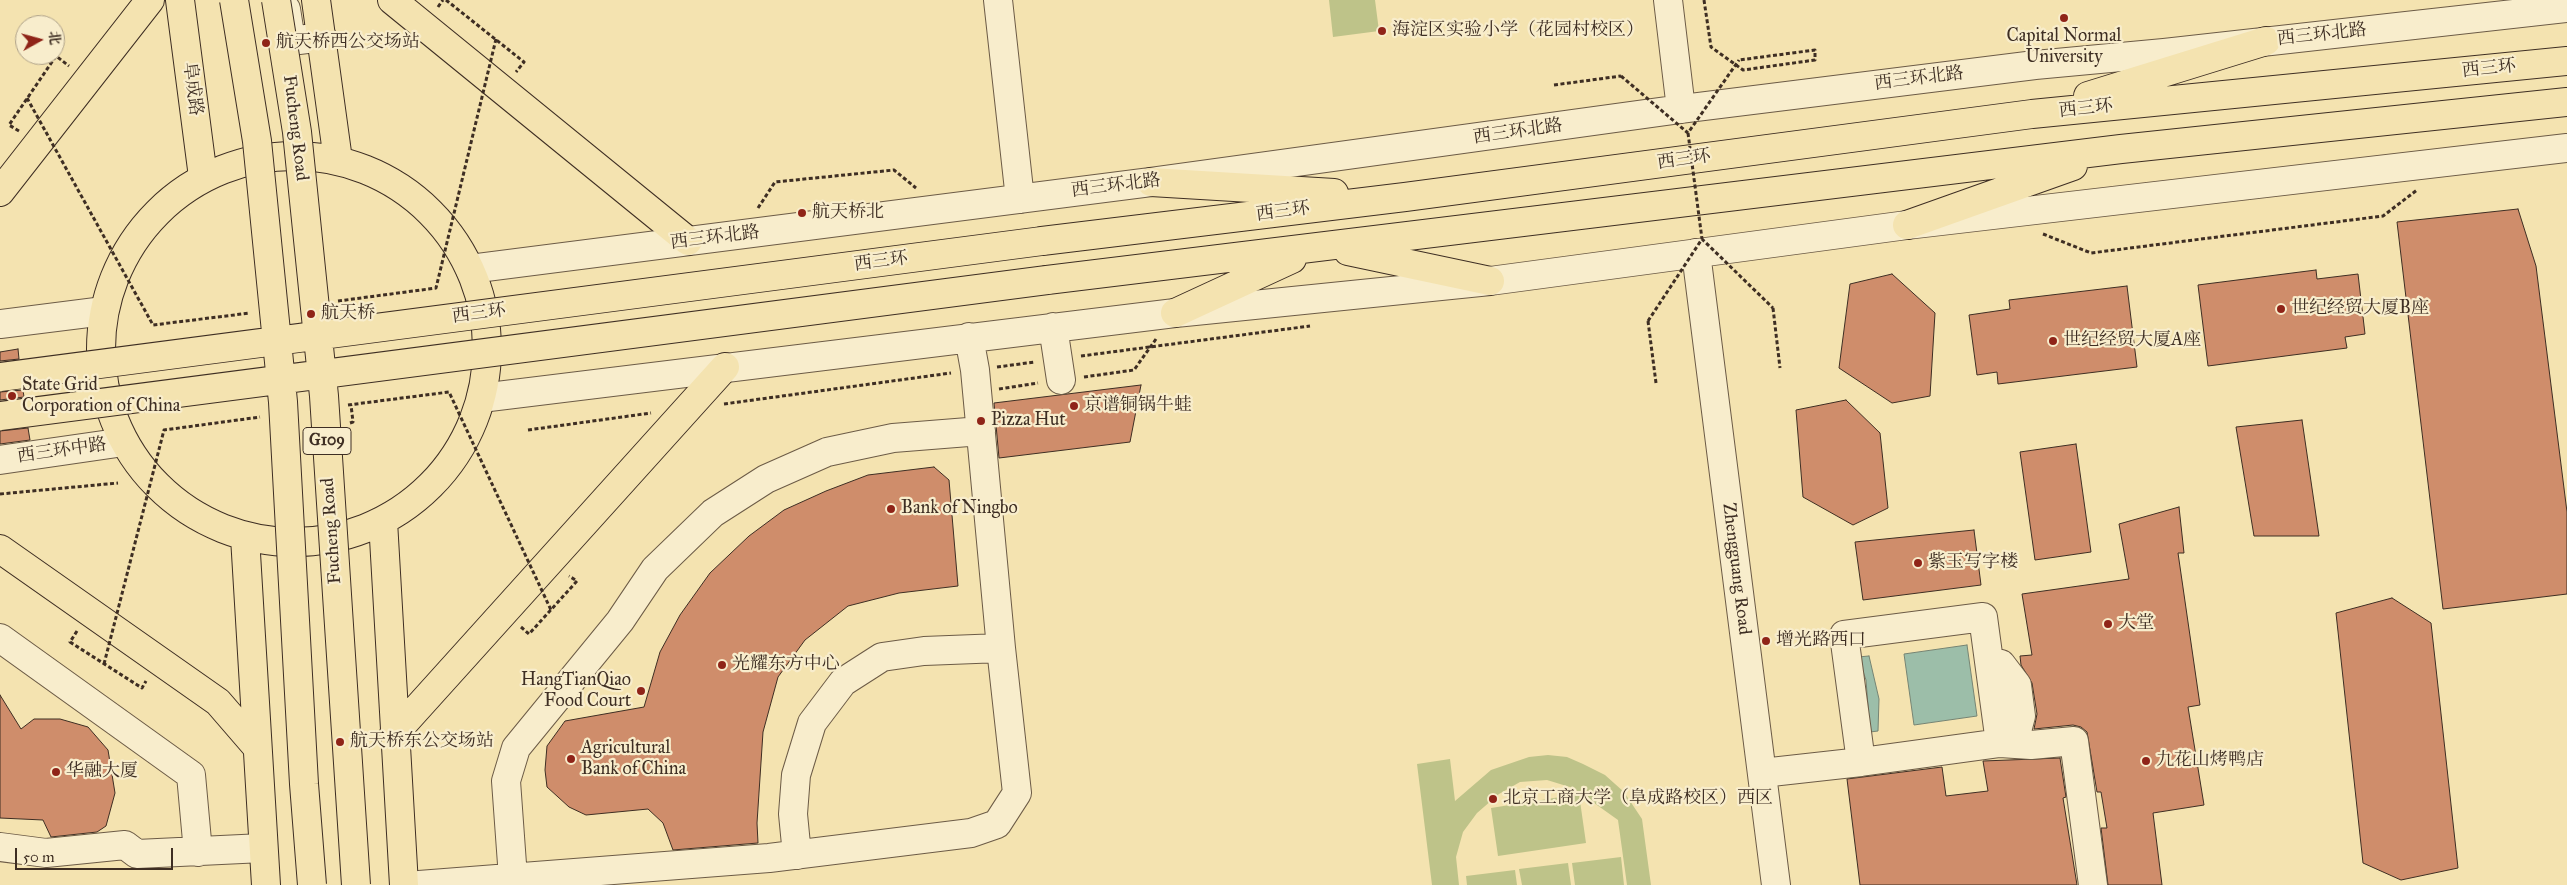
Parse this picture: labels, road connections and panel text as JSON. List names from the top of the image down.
{
  "streets": {
    "main road": [
      "西三环",
      "阜成路",
      "Fucheng Road",
      "G109"
    ],
    "street": ["西三环北路", "西三环中路", "Zhengguang Road"]
  },
  "places": [
    "Capital Normal University",
    "海淀区实验小学（花园村校区）",
    "航天桥西公交场站",
    "航天桥北",
    "世纪经贸大厦B座",
    "航天桥",
    "世纪经贸大厦A座",
    "State Grid Corporation of China",
    "京谱铜锅牛蛙",
    "Pizza Hut",
    "Bank of Ningbo",
    "紫玉写字楼",
    "大堂",
    "增光路西口",
    "光耀东方中心",
    "HangTianQiao Food Court",
    "航天桥东公交场站",
    "Agricultural Bank of China",
    "九花山烤鸭店",
    "华融大厦",
    "北京工商大学（阜成路校区）西区"
  ],
  "scale_bar": "50 m",
  "north": "right"
}
